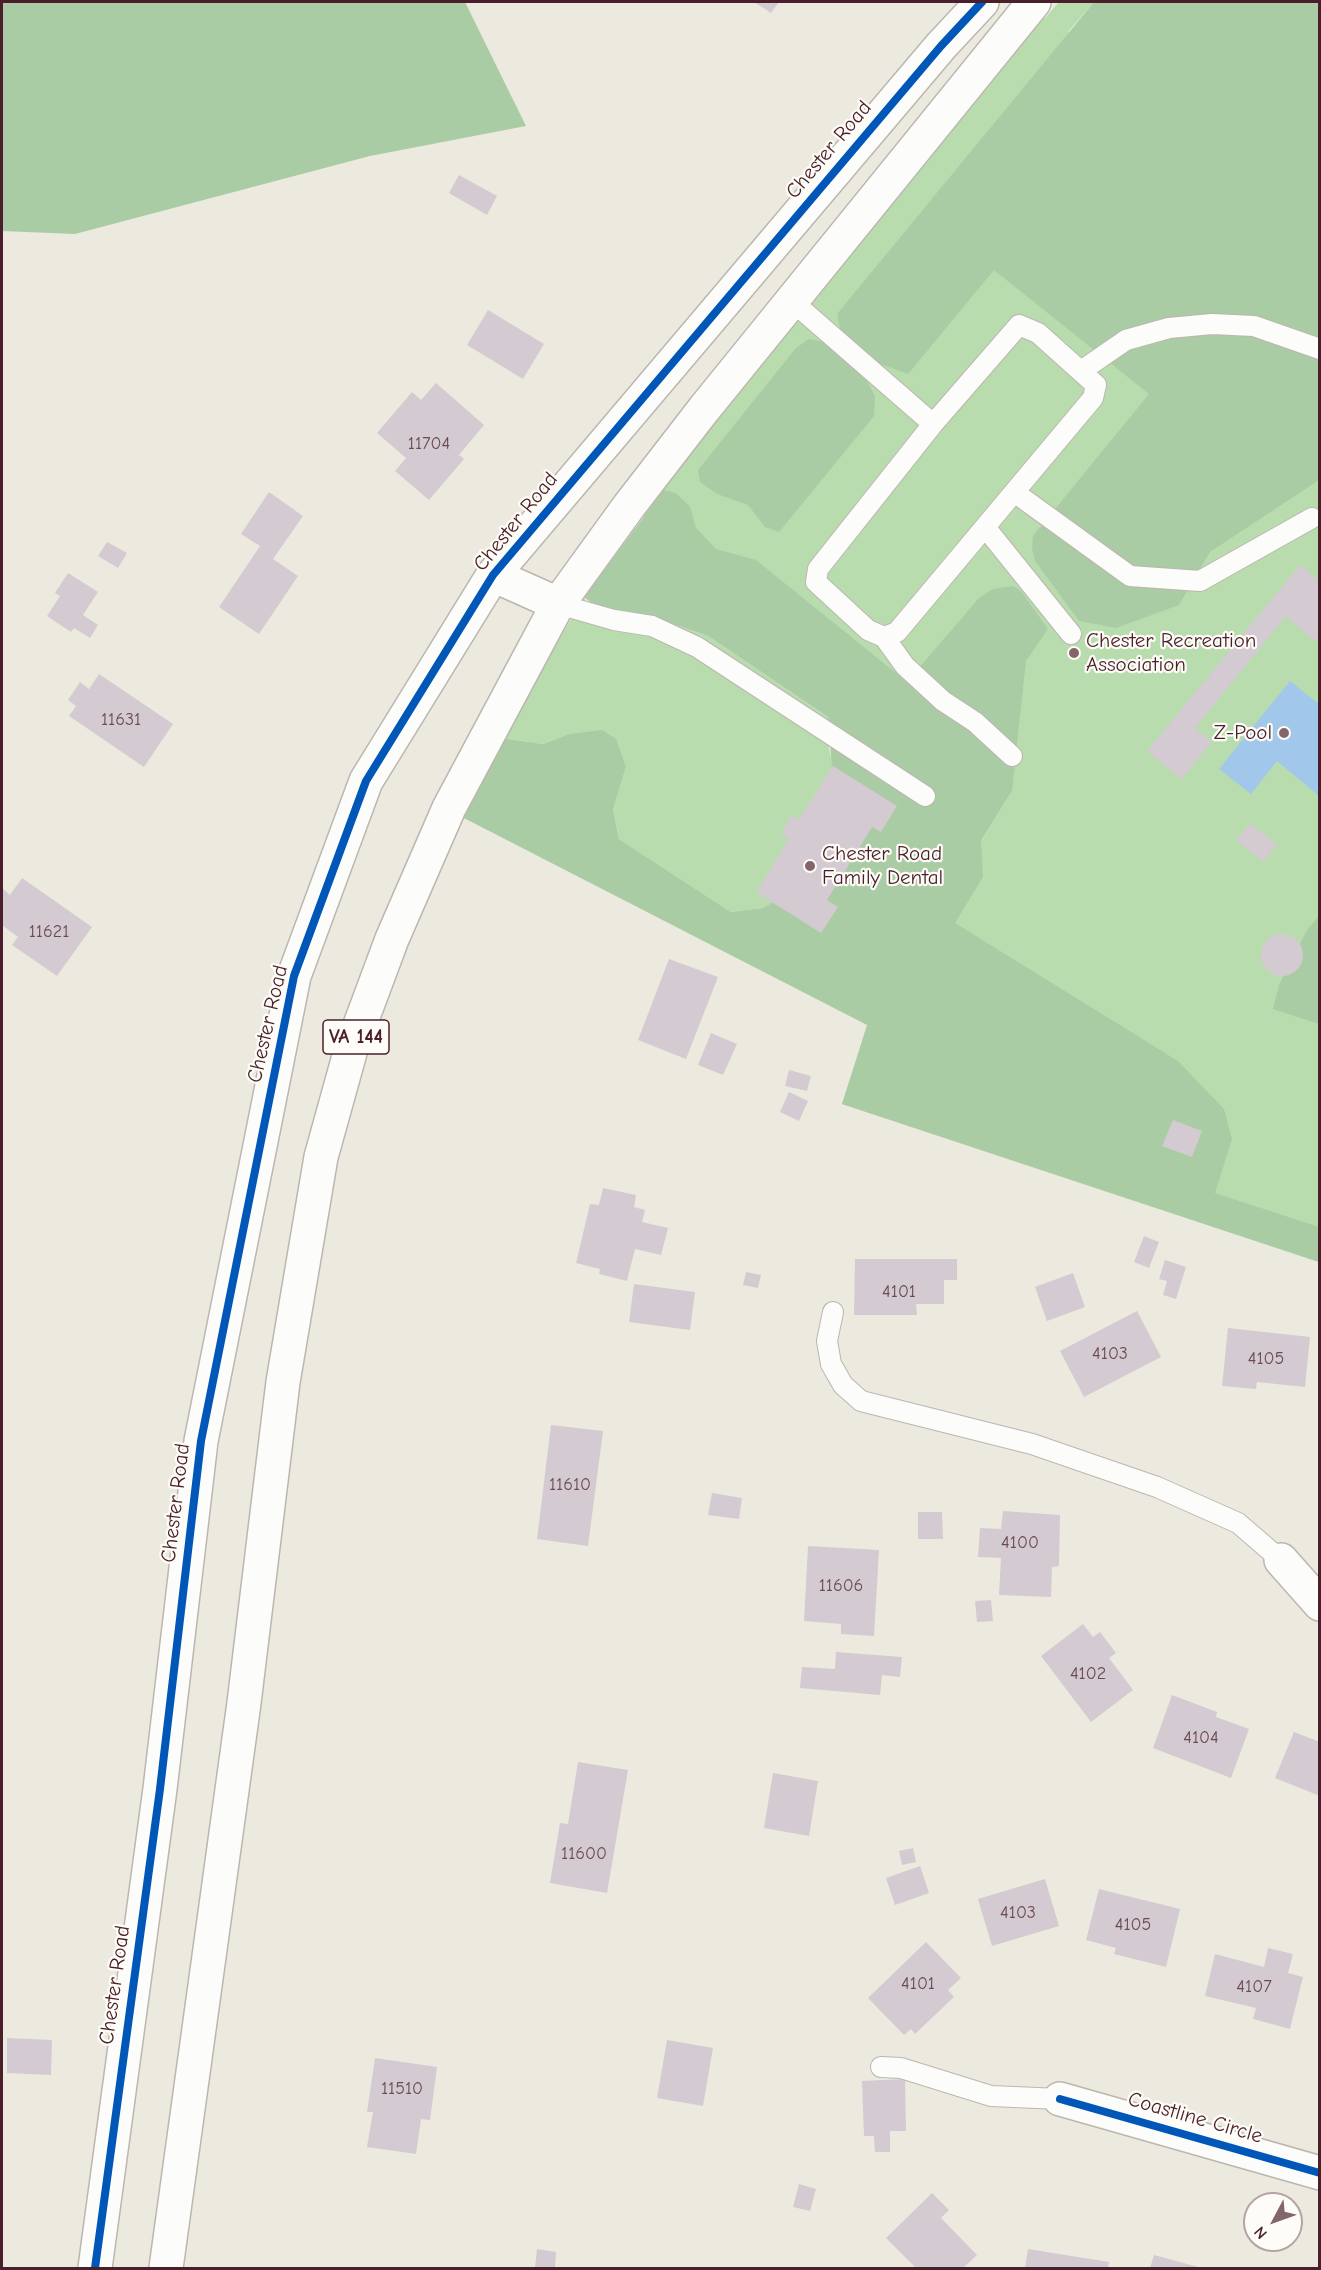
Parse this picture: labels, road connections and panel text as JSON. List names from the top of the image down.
{
  "streets": {
    "street": ["Chester Road", "VA 144", "Coastline Circle"]
  },
  "places": ["Chester Recreation Association", "Z-Pool", "Chester Road Family Dental"],
  "house_numbers": [
    "11704",
    "11631",
    "11621",
    "4101",
    "4103",
    "4105",
    "11610",
    "4100",
    "11606",
    "4102",
    "4104",
    "11600",
    "4103",
    "4105",
    "4101",
    "4107",
    "11510"
  ],
  "north": "bottom left"
}
